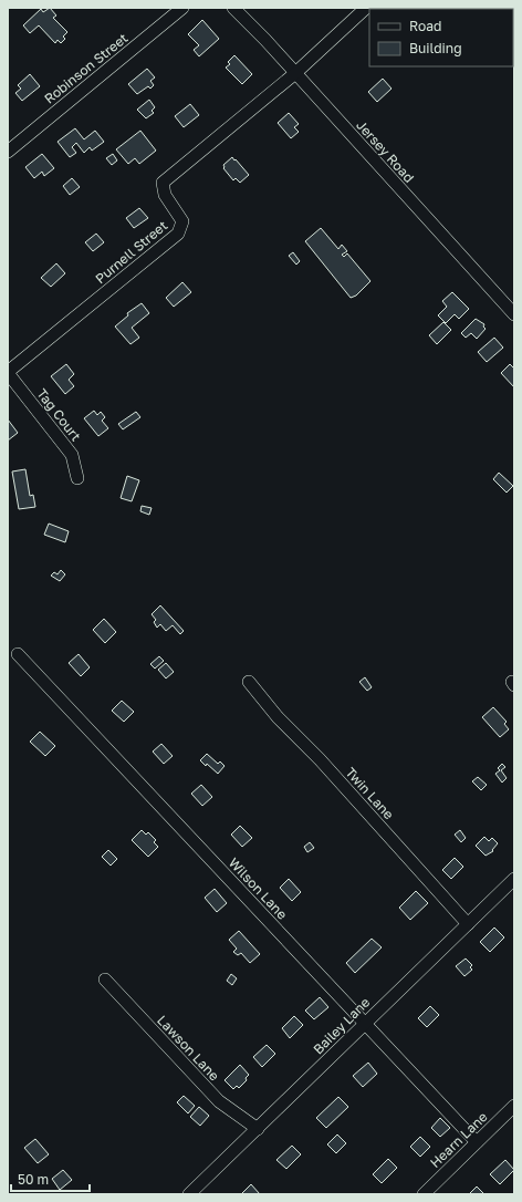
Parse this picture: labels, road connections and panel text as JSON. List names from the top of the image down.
{
  "streets": {
    "street": [
      "Robinson Street",
      "Jersey Road",
      "Purnell Street",
      "Tag Court",
      "Twin Lane",
      "Wilson Lane",
      "Bailey Lane",
      "Lawson Lane",
      "Hearn Lane"
    ]
  },
  "crossings": [
    ["Jersey Road", "Purnell Street"],
    ["Purnell Street", "Tag Court"],
    ["Twin Lane", "Bailey Lane"],
    ["Wilson Lane", "Bailey Lane"],
    ["Wilson Lane", "Hearn Lane"],
    ["Bailey Lane", "Lawson Lane"]
  ],
  "legend": ["Road", "Building"],
  "scale_bar": "50 m"
}
